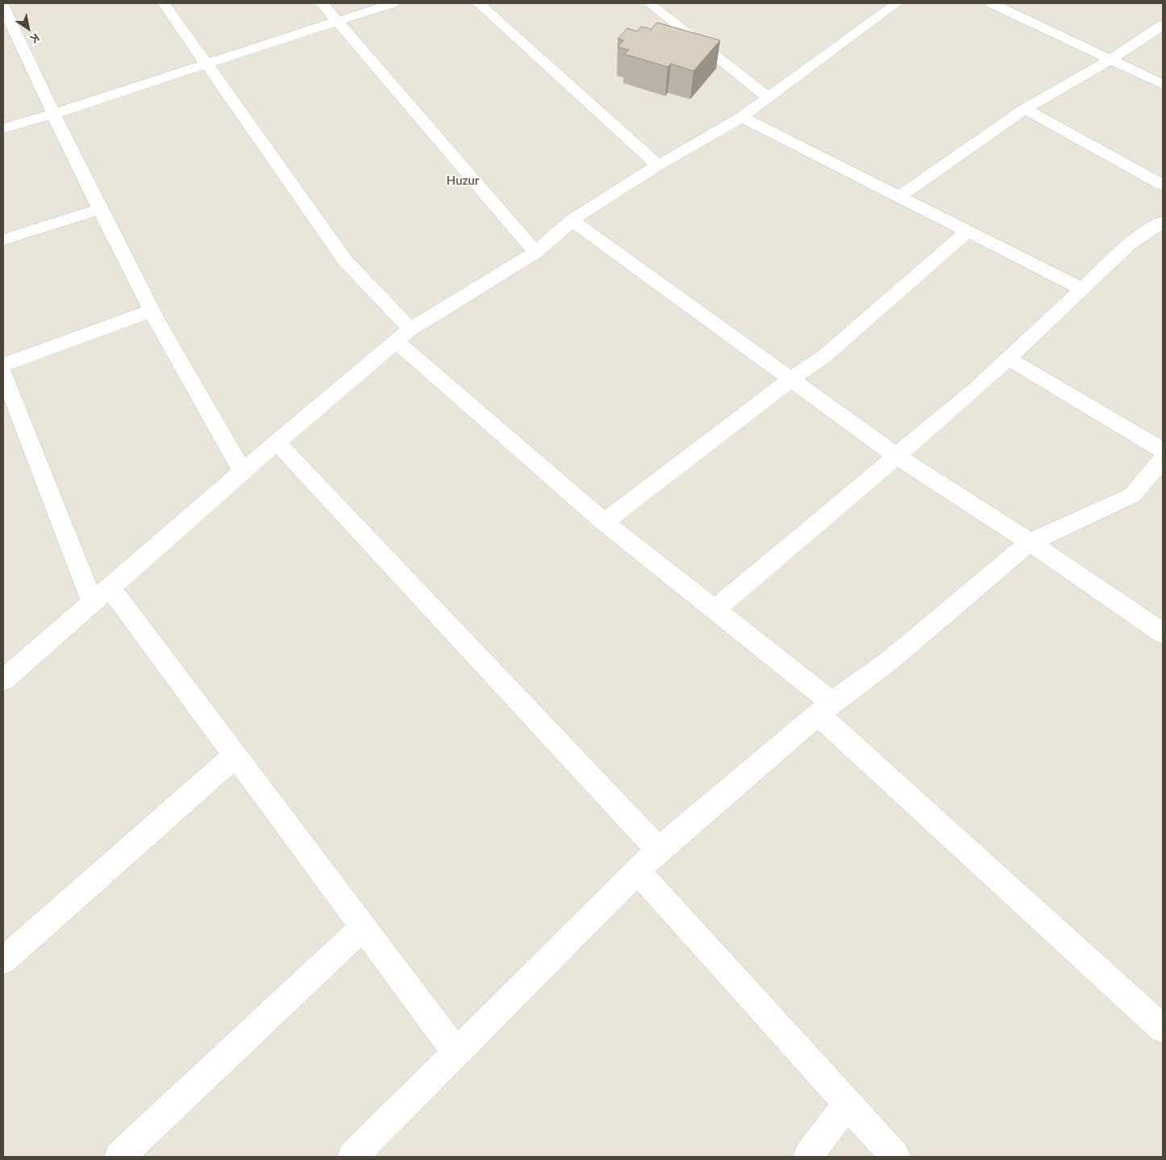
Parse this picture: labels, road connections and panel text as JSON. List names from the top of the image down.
{
  "districts": ["Huzur"],
  "north": "bottom right"
}
